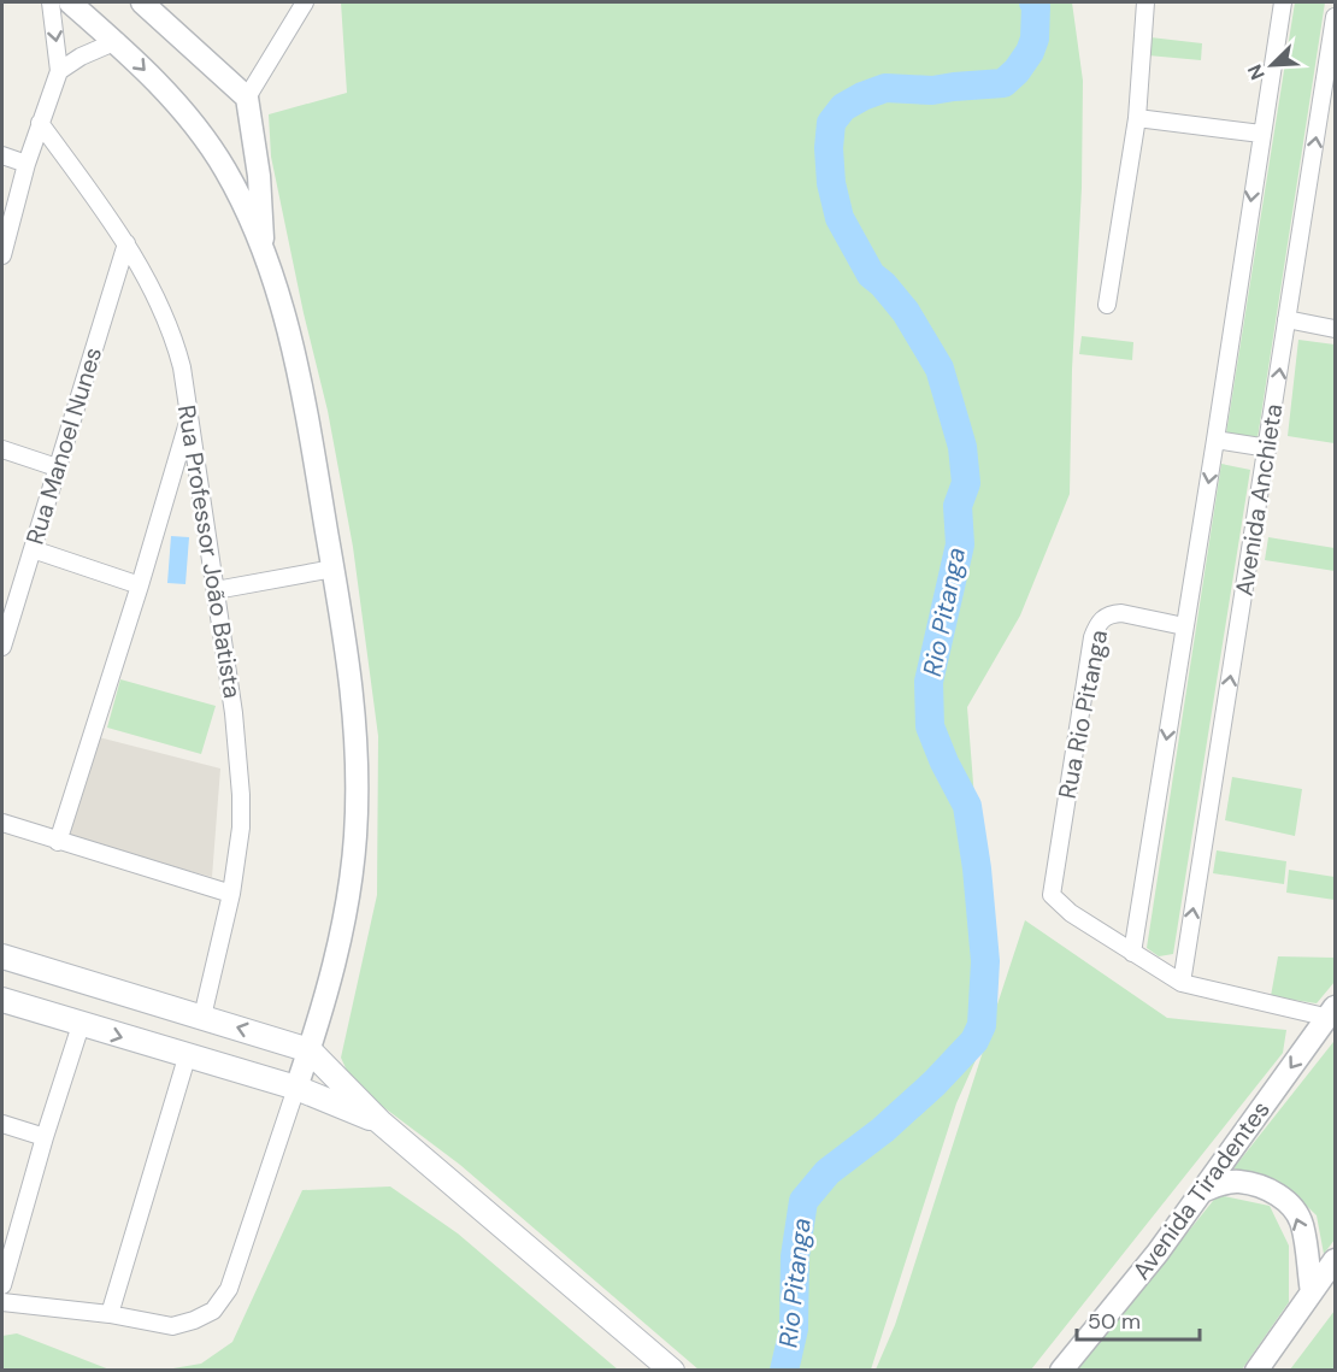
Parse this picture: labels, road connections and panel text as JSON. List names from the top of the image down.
{
  "streets": {
    "street": [
      "Rua Manoel Nunes",
      "Avenida Anchieta",
      "Rua Professor João Batista",
      "Rua Rio Pitanga",
      "Avenida Tiradentes"
    ]
  },
  "crossings": [
    ["Rua Manoel Nunes", "Rua Professor João Batista"]
  ],
  "one_way": ["Avenida Tiradentes"],
  "water": ["Rio Pitanga"],
  "scale_bar": "50 m",
  "north": "bottom left"
}
